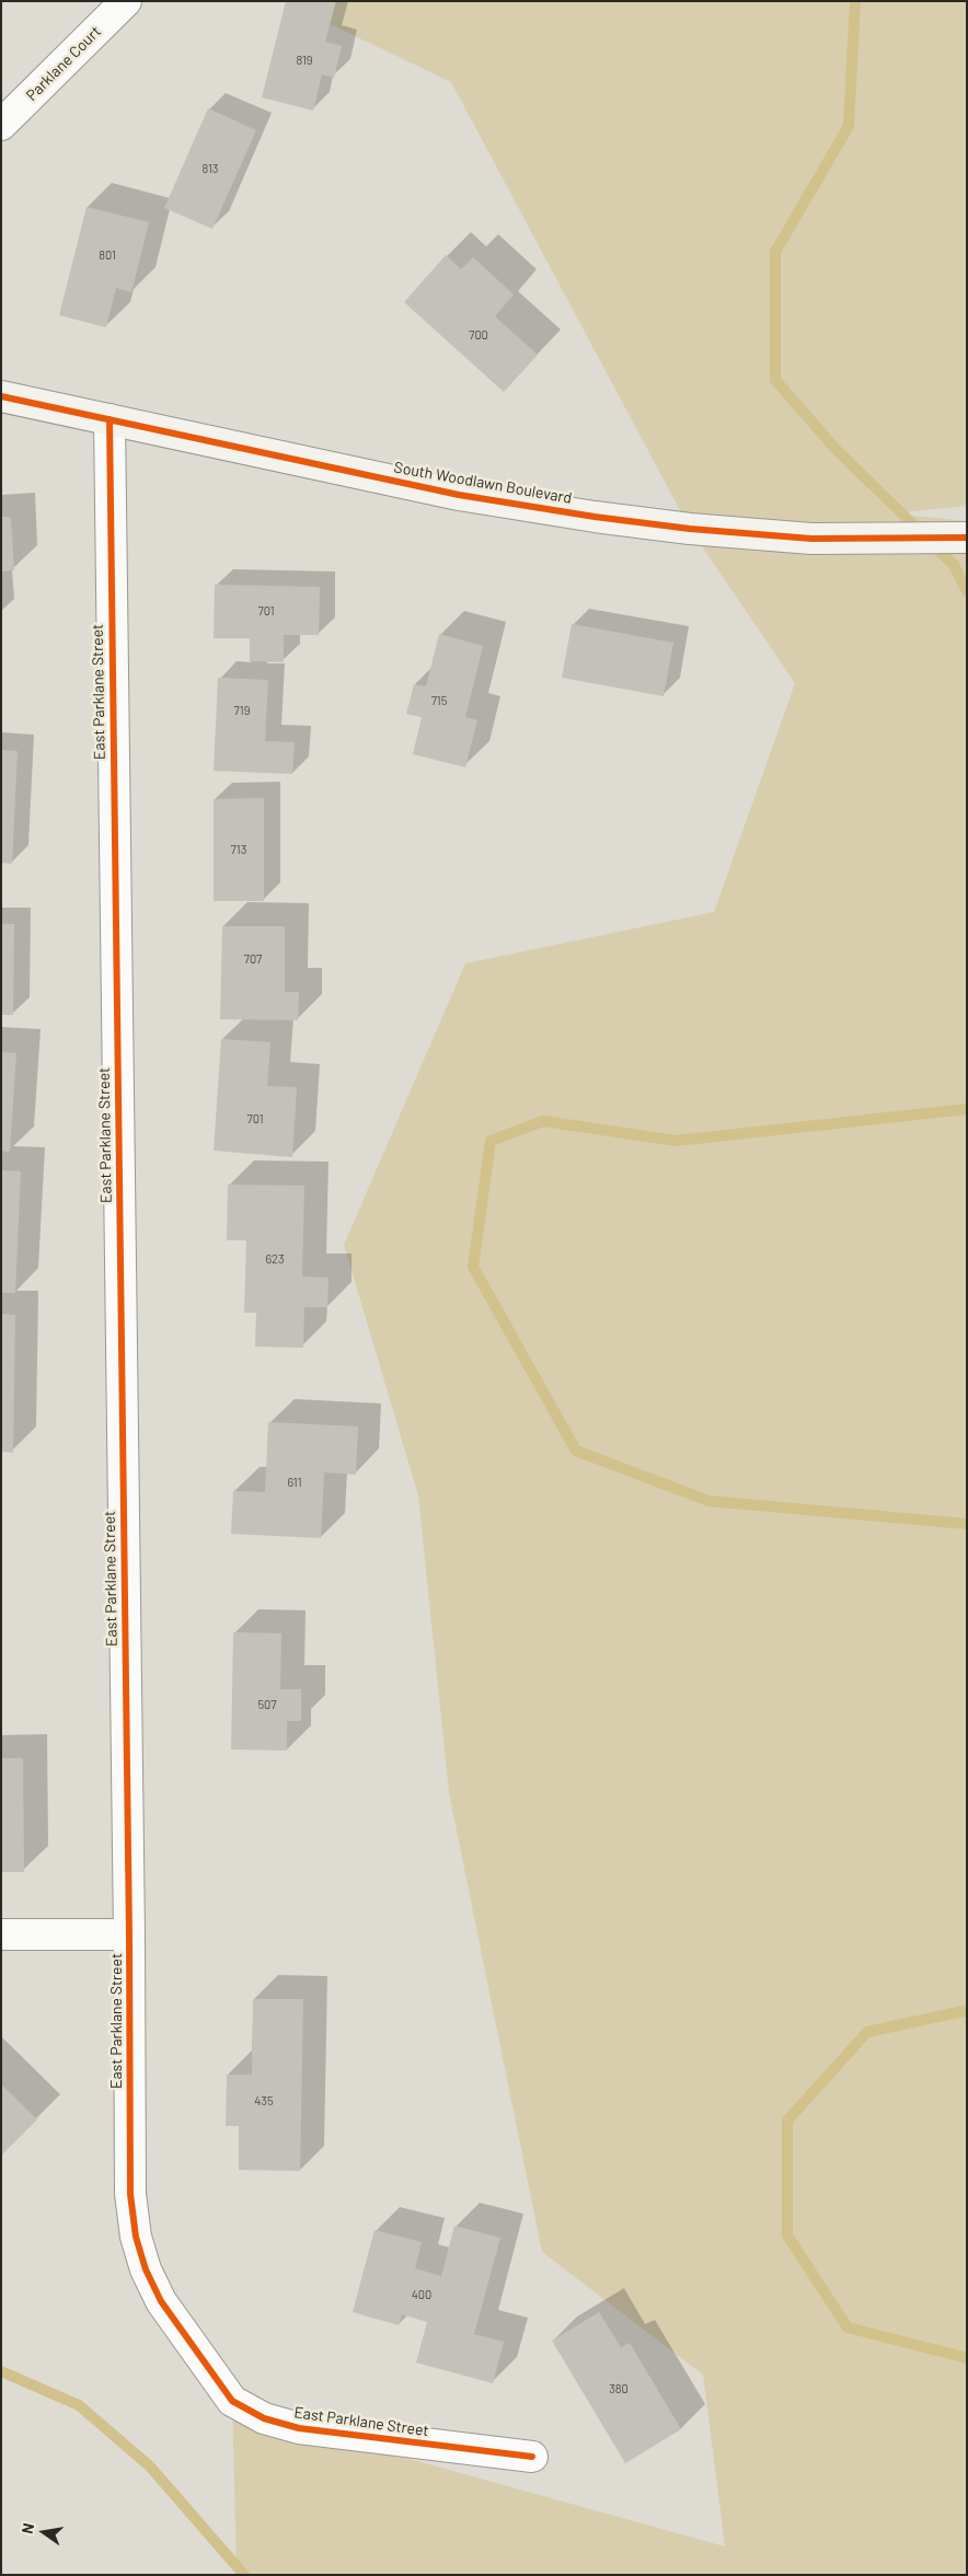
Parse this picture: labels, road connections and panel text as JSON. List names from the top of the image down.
{
  "streets": {
    "street": ["Parklane Court", "South Woodlawn Boulevard", "East Parklane Street"]
  },
  "crossings": [
    ["South Woodlawn Boulevard", "East Parklane Street"]
  ],
  "house_numbers": [
    "819",
    "813",
    "801",
    "700",
    "701",
    "715",
    "719",
    "713",
    "707",
    "701",
    "623",
    "611",
    "507",
    "435",
    "400",
    "380"
  ],
  "north": "left"
}
